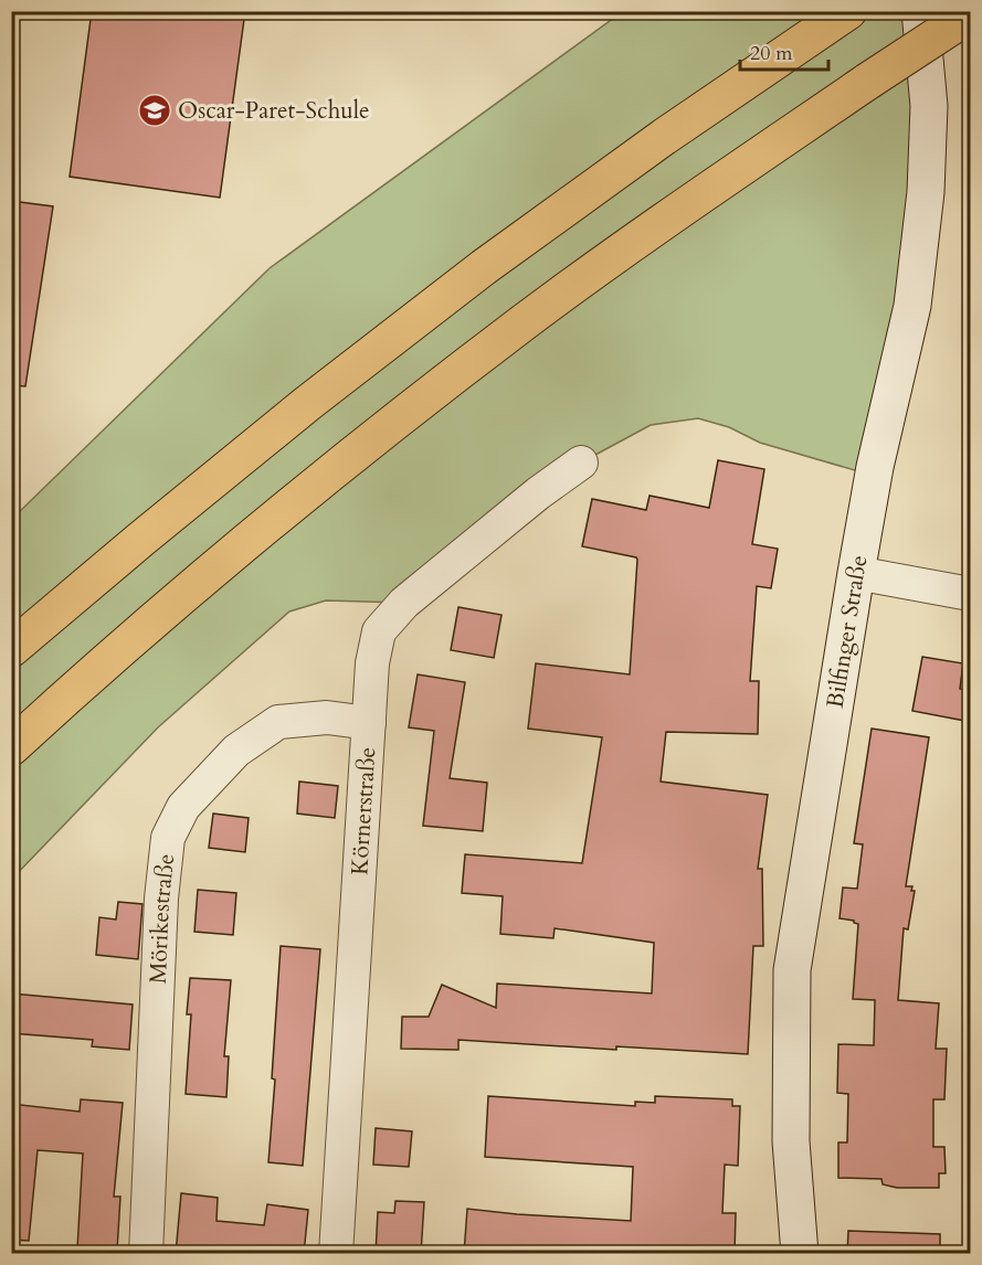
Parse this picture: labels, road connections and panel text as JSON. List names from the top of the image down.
{
  "streets": {
    "street": ["Bilfinger Straße", "Körnerstraße", "Mörikestraße"]
  },
  "crossings": [
    ["Körnerstraße", "Mörikestraße"]
  ],
  "places": {
    "school or university": ["Oscar-Paret-Schule"]
  },
  "scale_bar": "20 m"
}
